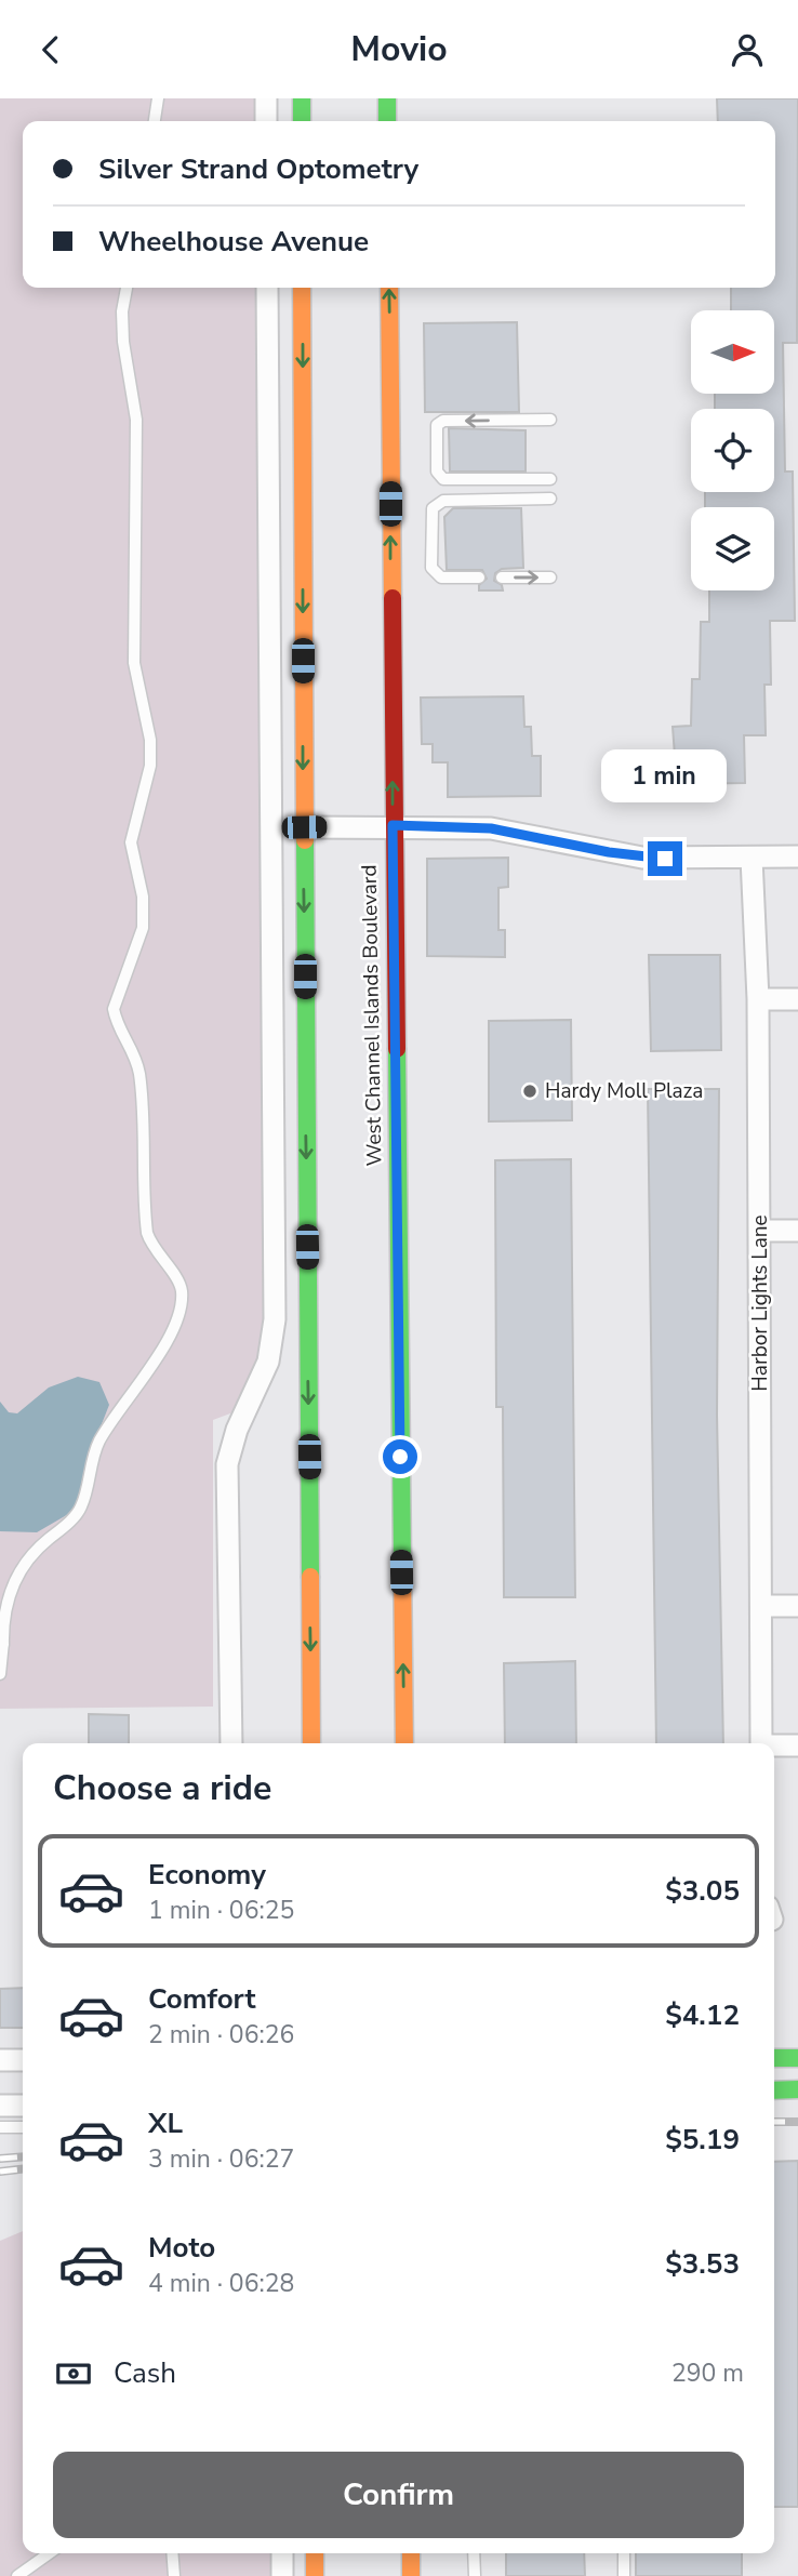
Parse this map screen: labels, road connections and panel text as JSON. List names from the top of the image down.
{
  "streets": {
    "main road": ["West Channel Islands Boulevard"],
    "street": ["Harbor Lights Lane"]
  },
  "places": ["Hardy Moll Plaza"],
  "north": "right",
  "page": {
    "header": "Movio",
    "banner": ["Silver Strand Optometry", "Wheelhouse Avenue"],
    "bubble": "1 min",
    "heading": "Choose a ride",
    "list": [
      {
        "name": "Economy",
        "note": "1 min · 06:25",
        "value": "$3.05"
      },
      {
        "name": "Comfort",
        "note": "2 min · 06:26",
        "value": "$4.12"
      },
      {
        "name": "XL",
        "note": "3 min · 06:27",
        "value": "$5.19"
      },
      {
        "name": "Moto",
        "note": "4 min · 06:28",
        "value": "$3.53"
      }
    ],
    "pay": ["Cash", "290 m"],
    "buttons": "Confirm"
  }
}
